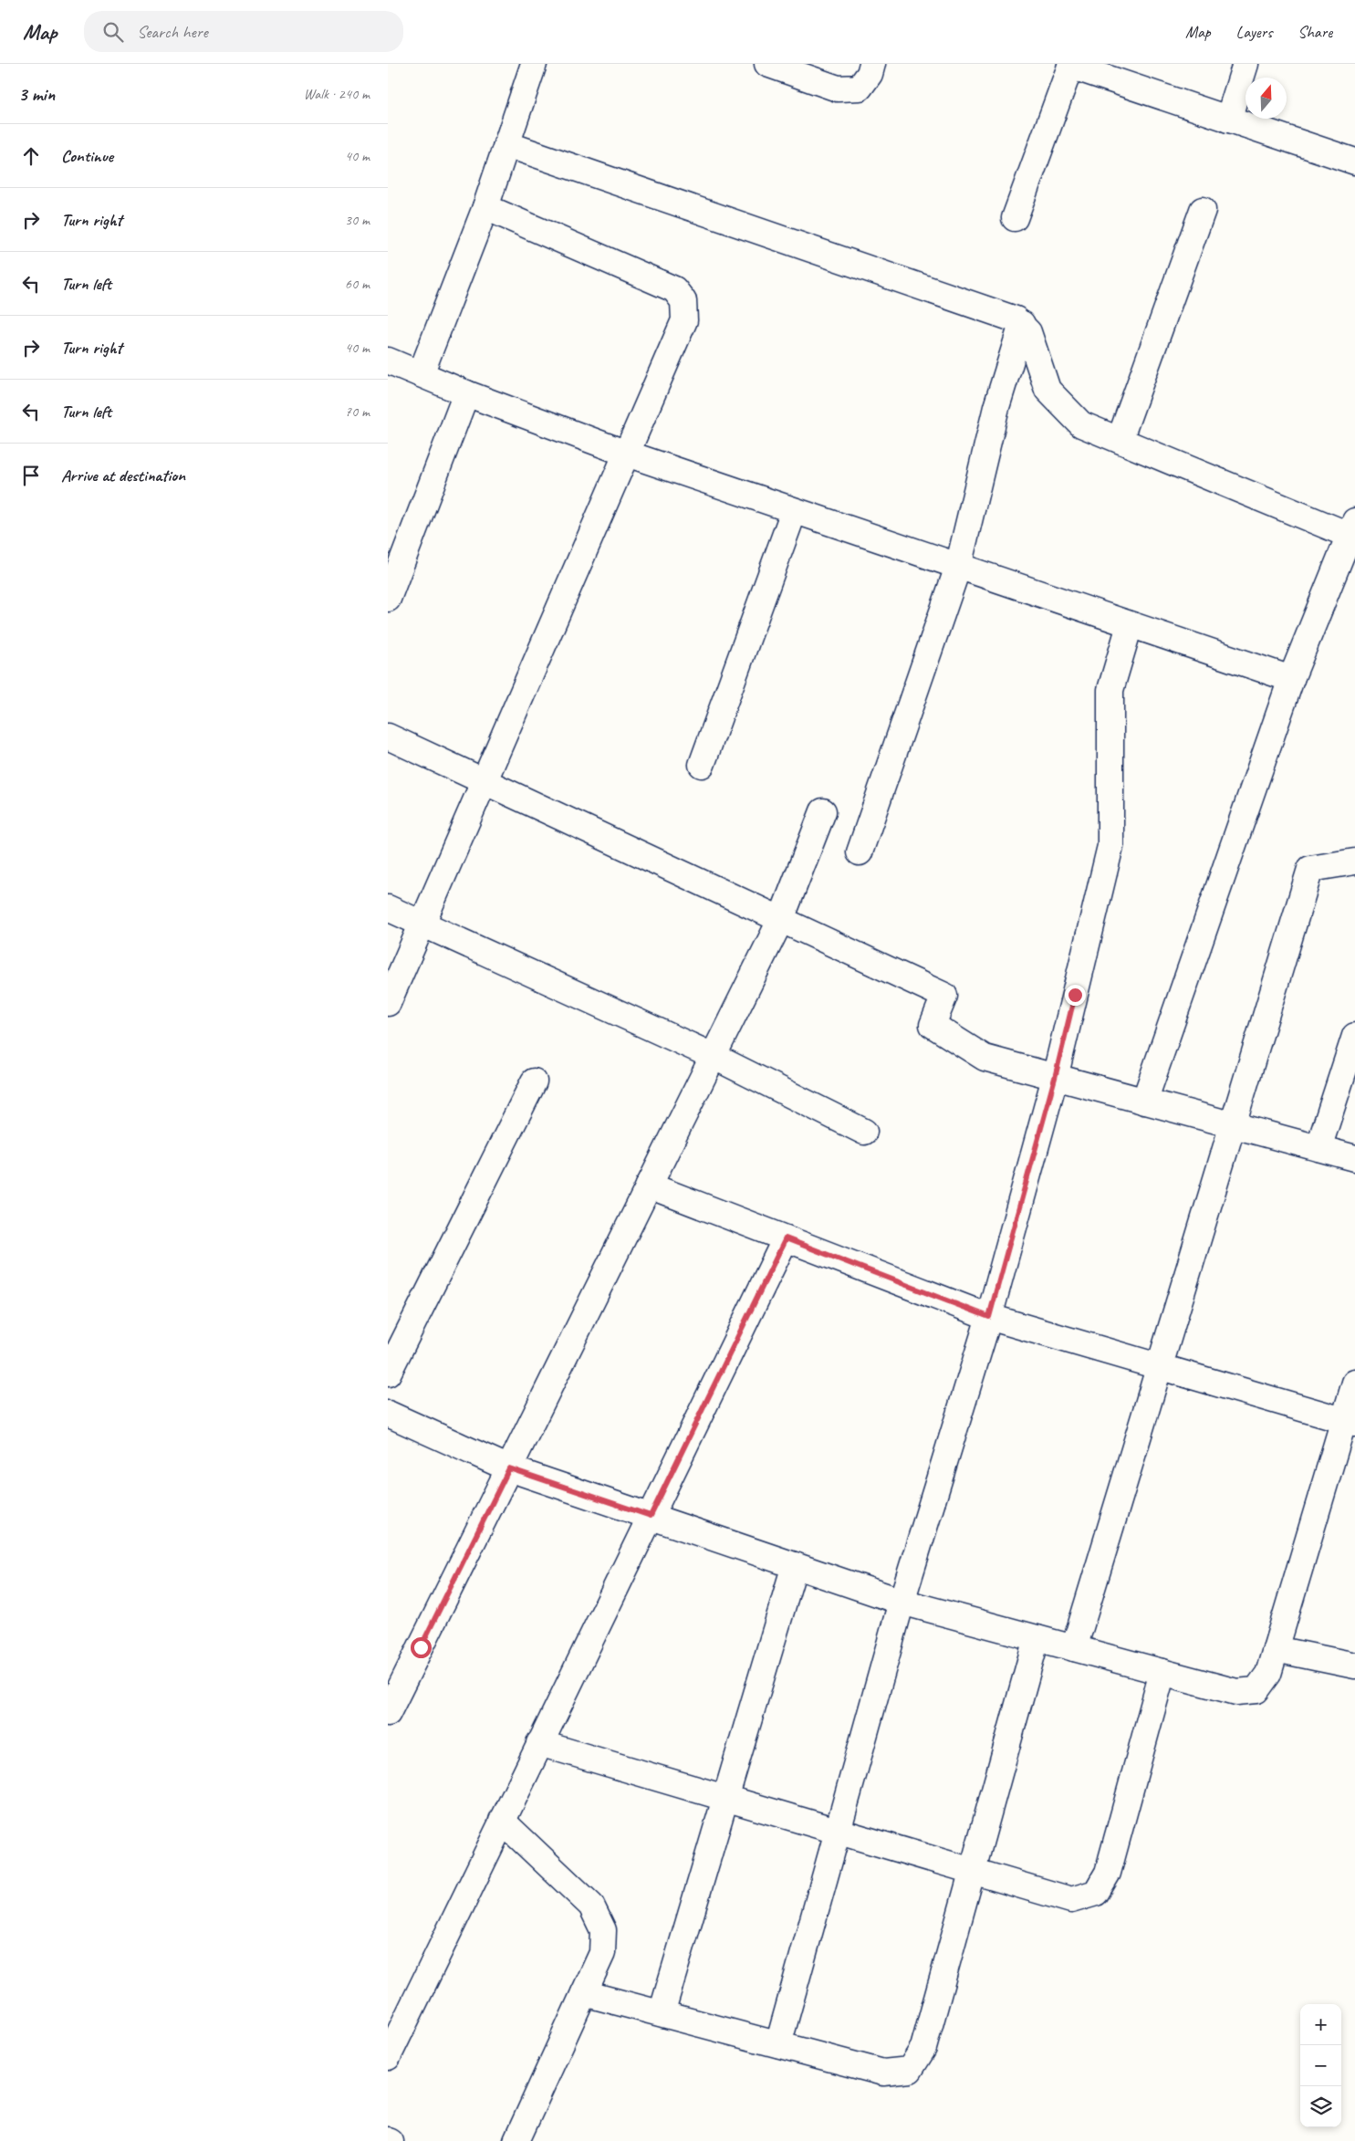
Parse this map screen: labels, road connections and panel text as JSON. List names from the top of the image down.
{
  "north": "top",
  "page": {
    "header": "Map",
    "search": "Search here",
    "nav": ["Map", "Layers", "Share"],
    "heading": ["3 min", "Walk · 240 m"],
    "list": [
      ["Continue", "40 m"],
      ["Turn right", "30 m"],
      ["Turn left", "60 m"],
      ["Turn right", "40 m"],
      ["Turn left", "70 m"],
      "Arrive at destination"
    ],
    "map_buttons": ["+", "−"]
  }
}
